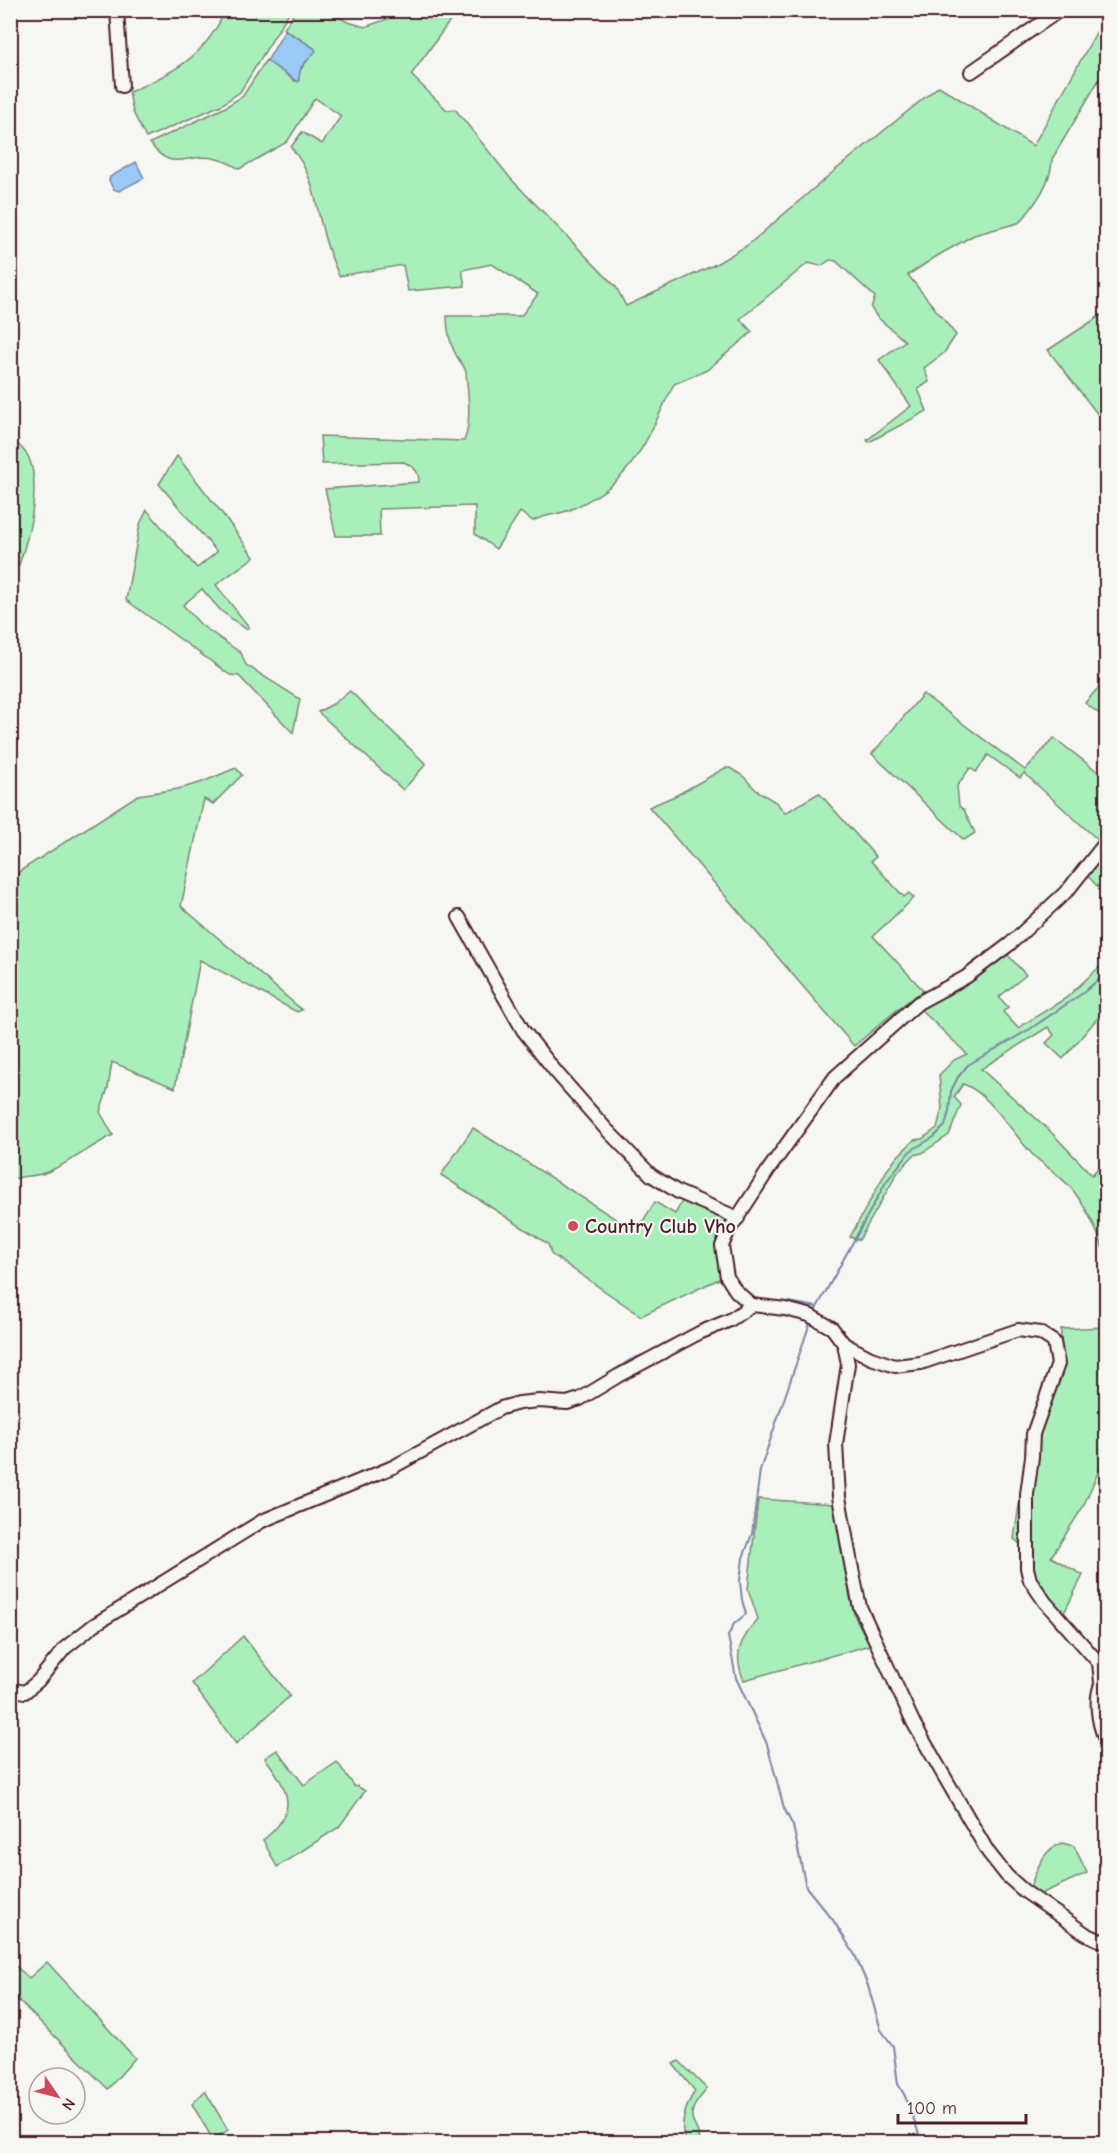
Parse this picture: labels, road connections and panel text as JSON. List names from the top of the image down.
{
  "places": ["Country Club Vho"],
  "scale_bar": "100 m",
  "north": "bottom right"
}
